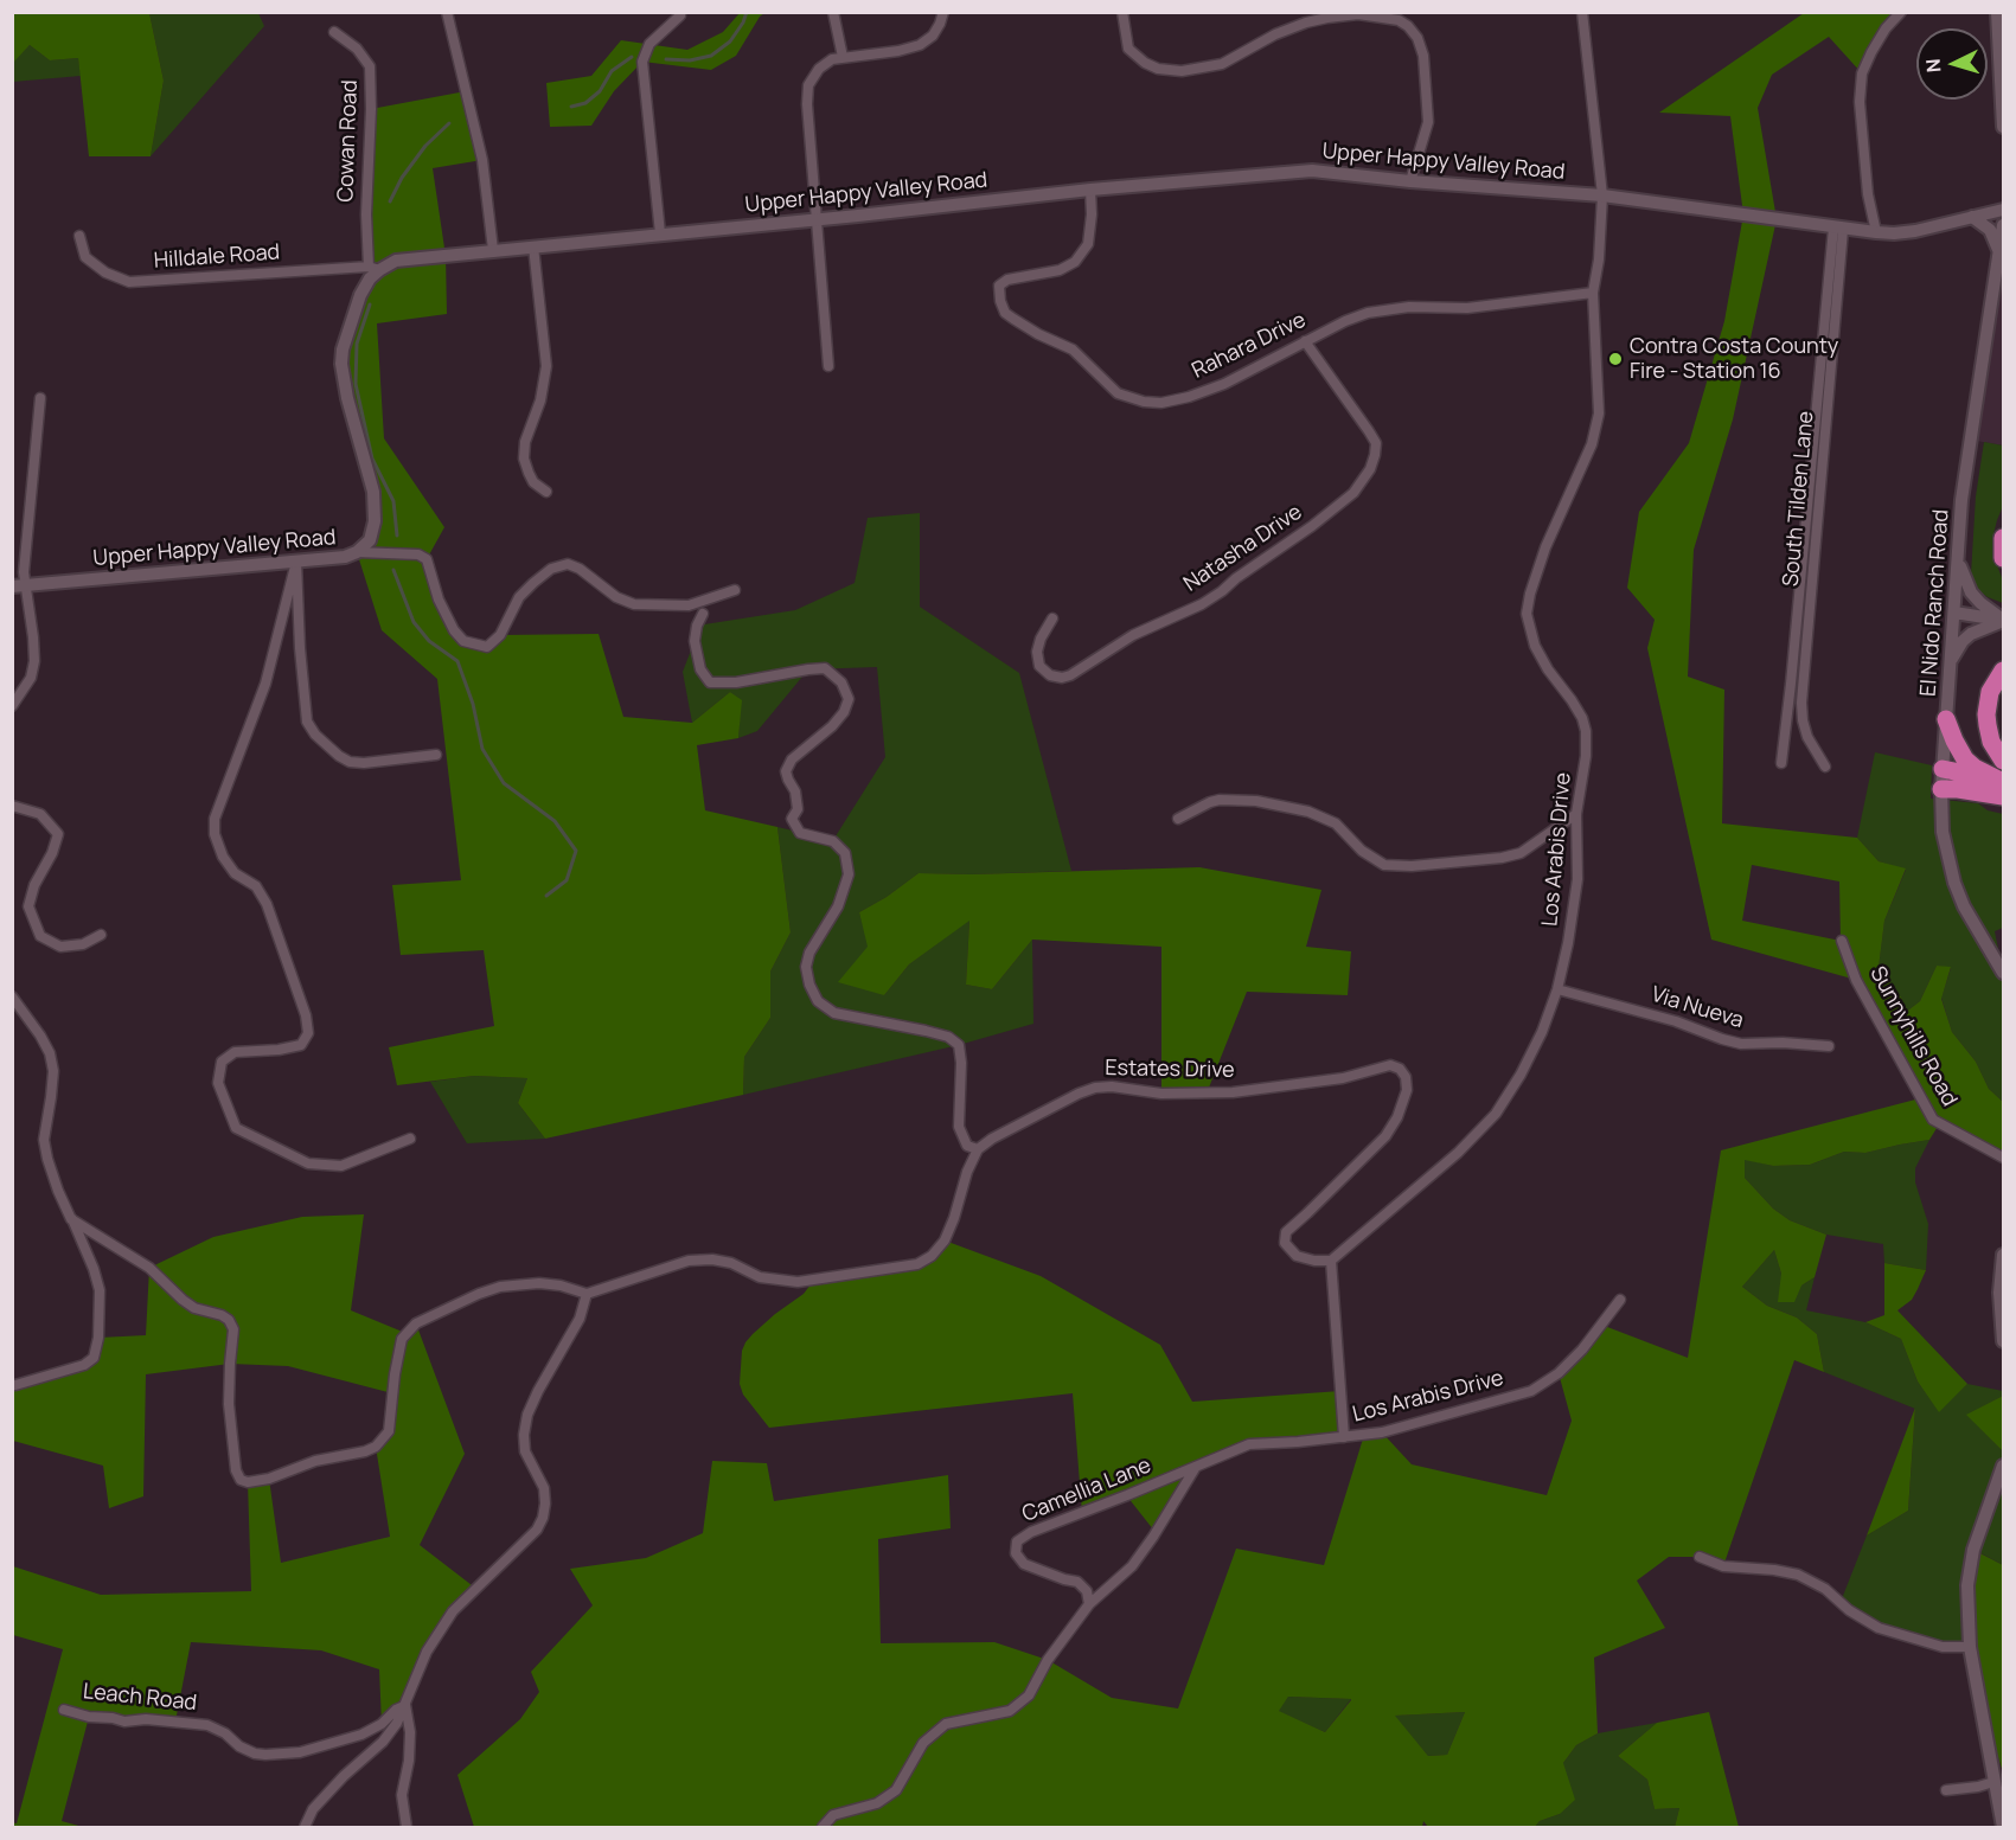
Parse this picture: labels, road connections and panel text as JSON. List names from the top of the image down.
{
  "streets": {
    "street": [
      "Cowan Road",
      "Upper Happy Valley Road",
      "Hilldale Road",
      "Rahara Drive",
      "South Tilden Lane",
      "Natasha Drive",
      "El Nido Ranch Road",
      "Los Arabis Drive",
      "Via Nueva",
      "Sunnyhills Road",
      "Estates Drive",
      "Camellia Lane",
      "Leach Road"
    ]
  },
  "crossings": [
    ["Cowan Road", "Upper Happy Valley Road"],
    ["Cowan Road", "Hilldale Road"],
    ["Upper Happy Valley Road", "Hilldale Road"],
    ["Upper Happy Valley Road", "Rahara Drive"],
    ["Upper Happy Valley Road", "South Tilden Lane"],
    ["Upper Happy Valley Road", "Los Arabis Drive"],
    ["Rahara Drive", "Natasha Drive"],
    ["Rahara Drive", "Los Arabis Drive"],
    ["Los Arabis Drive", "Via Nueva"],
    ["Los Arabis Drive", "Estates Drive"],
    ["Los Arabis Drive", "Camellia Lane"]
  ],
  "places": ["Contra Costa County Fire - Station 16"],
  "north": "left"
}
